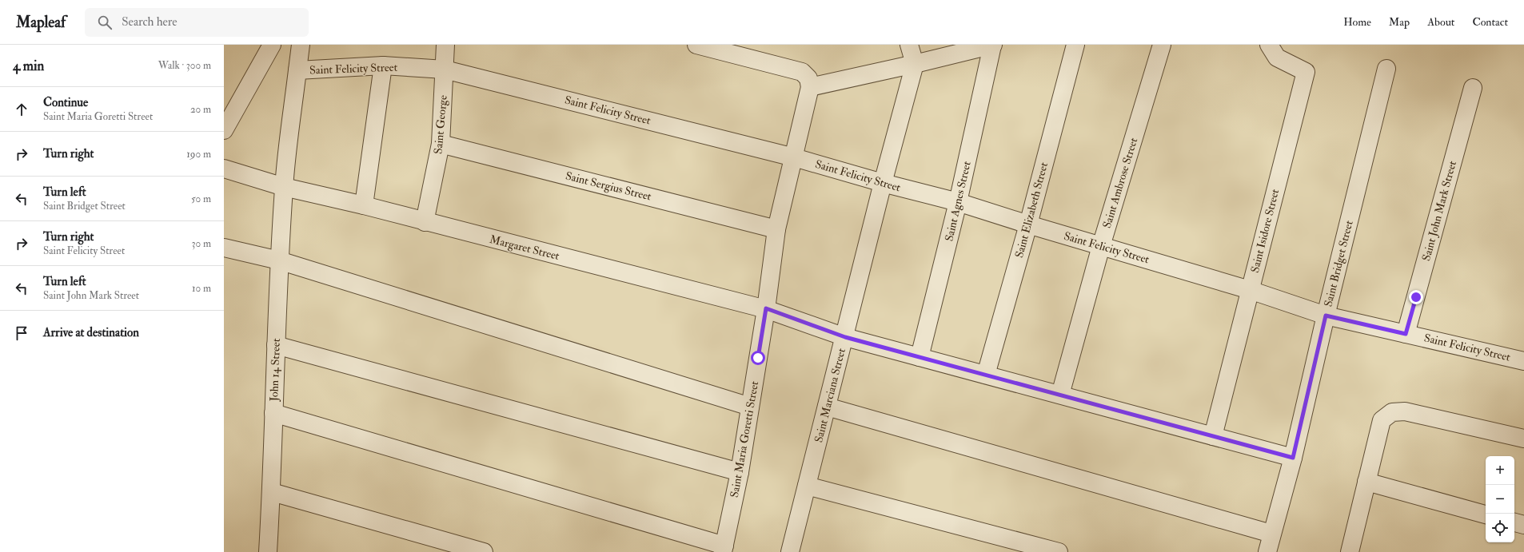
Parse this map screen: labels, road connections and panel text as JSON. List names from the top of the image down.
{
  "streets": {
    "street": [
      "Saint Felicity Street",
      "Saint George",
      "Saint Ambrose Street",
      "Saint Sergius Street",
      "Saint Agnes Street",
      "Saint Elizabeth Street",
      "Saint John Mark Street",
      "Saint Isidore Street",
      "Margaret Street",
      "Saint Bridget Street",
      "John 14 Street",
      "Saint Marciana Street",
      "Saint Maria Goretti Street"
    ]
  },
  "crossings": [
    ["Saint Felicity Street", "Saint George"],
    ["Saint Felicity Street", "Saint Ambrose Street"],
    ["Saint Felicity Street", "Saint Agnes Street"],
    ["Saint Felicity Street", "Saint Elizabeth Street"],
    ["Saint Felicity Street", "Saint John Mark Street"],
    ["Saint Felicity Street", "Saint Isidore Street"],
    ["Saint Felicity Street", "Margaret Street"],
    ["Saint Felicity Street", "Saint Bridget Street"],
    ["Saint Felicity Street", "John 14 Street"],
    ["Saint Felicity Street", "Saint Marciana Street"],
    ["Saint Felicity Street", "Saint Maria Goretti Street"],
    ["Saint George", "Saint Sergius Street"],
    ["Saint George", "Margaret Street"],
    ["Saint Ambrose Street", "Margaret Street"],
    ["Saint Sergius Street", "Saint Maria Goretti Street"],
    ["Saint Agnes Street", "Margaret Street"],
    ["Saint Elizabeth Street", "Margaret Street"],
    ["Saint Isidore Street", "Margaret Street"],
    ["Margaret Street", "Saint Bridget Street"],
    ["Margaret Street", "John 14 Street"],
    ["Margaret Street", "Saint Marciana Street"],
    ["Margaret Street", "Saint Maria Goretti Street"]
  ],
  "page": {
    "header": "Mapleaf",
    "search": "Search here",
    "nav": [
      "Home",
      "Map",
      "About",
      "Contact"
    ],
    "heading": ["4 min", "Walk · 300 m"],
    "list": [
      ["Continue", "Saint Maria Goretti Street", "20 m"],
      ["Turn right", "190 m"],
      ["Turn left", "Saint Bridget Street", "50 m"],
      ["Turn right", "Saint Felicity Street", "30 m"],
      ["Turn left", "Saint John Mark Street", "10 m"],
      "Arrive at destination"
    ],
    "map_buttons": ["+", "−"]
  }
}
